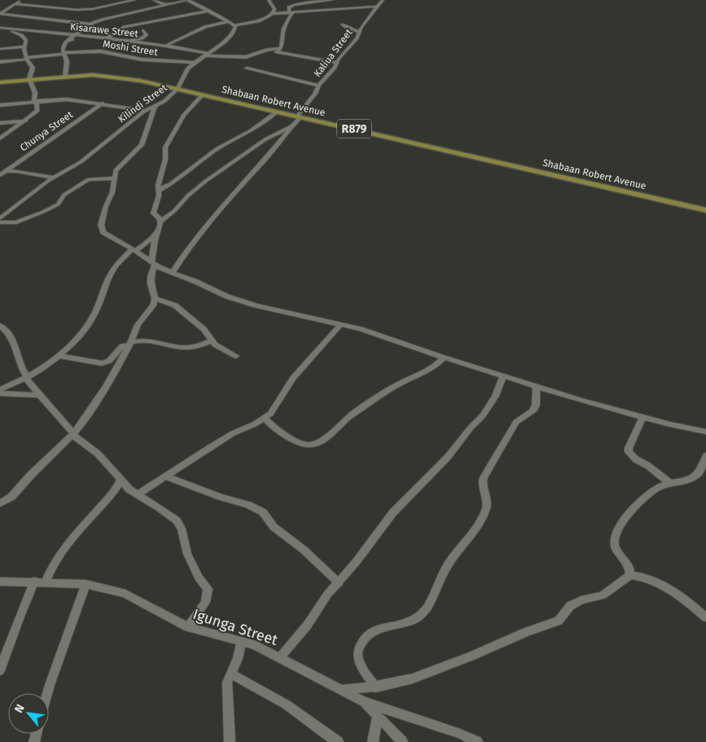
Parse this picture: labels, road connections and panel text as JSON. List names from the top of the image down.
{
  "streets": {
    "main road": ["Shabaan Robert Avenue", "R879"],
    "street": [
      "Kisarawe Street",
      "Moshi Street",
      "Kaliua Street",
      "Kilindi Street",
      "Chunya Street",
      "Igunga Street"
    ]
  },
  "crossings": [
    ["Kisarawe Street", "Kilindi Street"],
    ["Moshi Street", "Kilindi Street"],
    ["Kaliua Street", "Shabaan Robert Avenue"],
    ["Shabaan Robert Avenue", "Kilindi Street"]
  ],
  "north": "top left"
}
